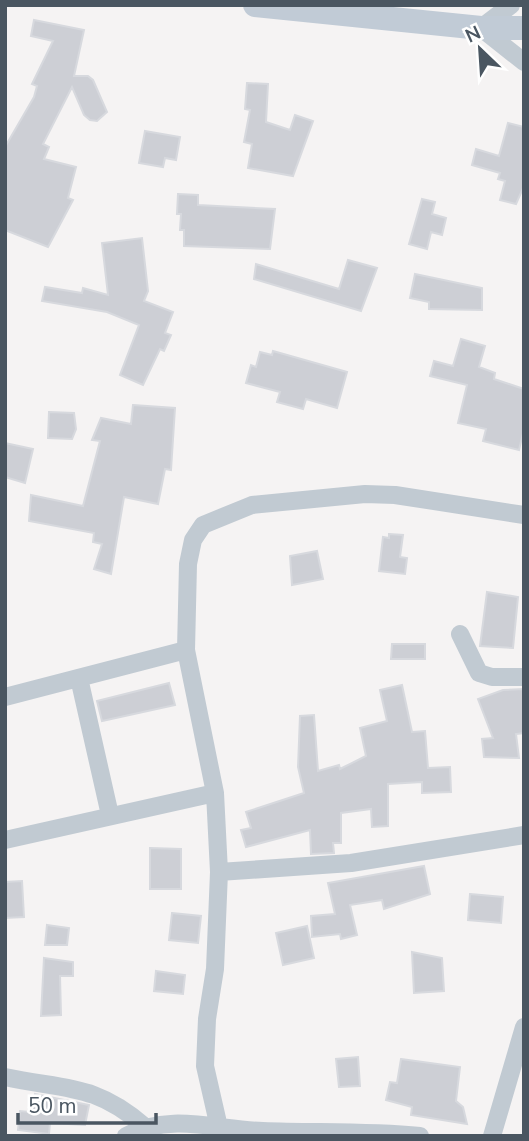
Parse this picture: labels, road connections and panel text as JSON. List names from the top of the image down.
{
  "scale_bar": "50 m",
  "north": "top left"
}
